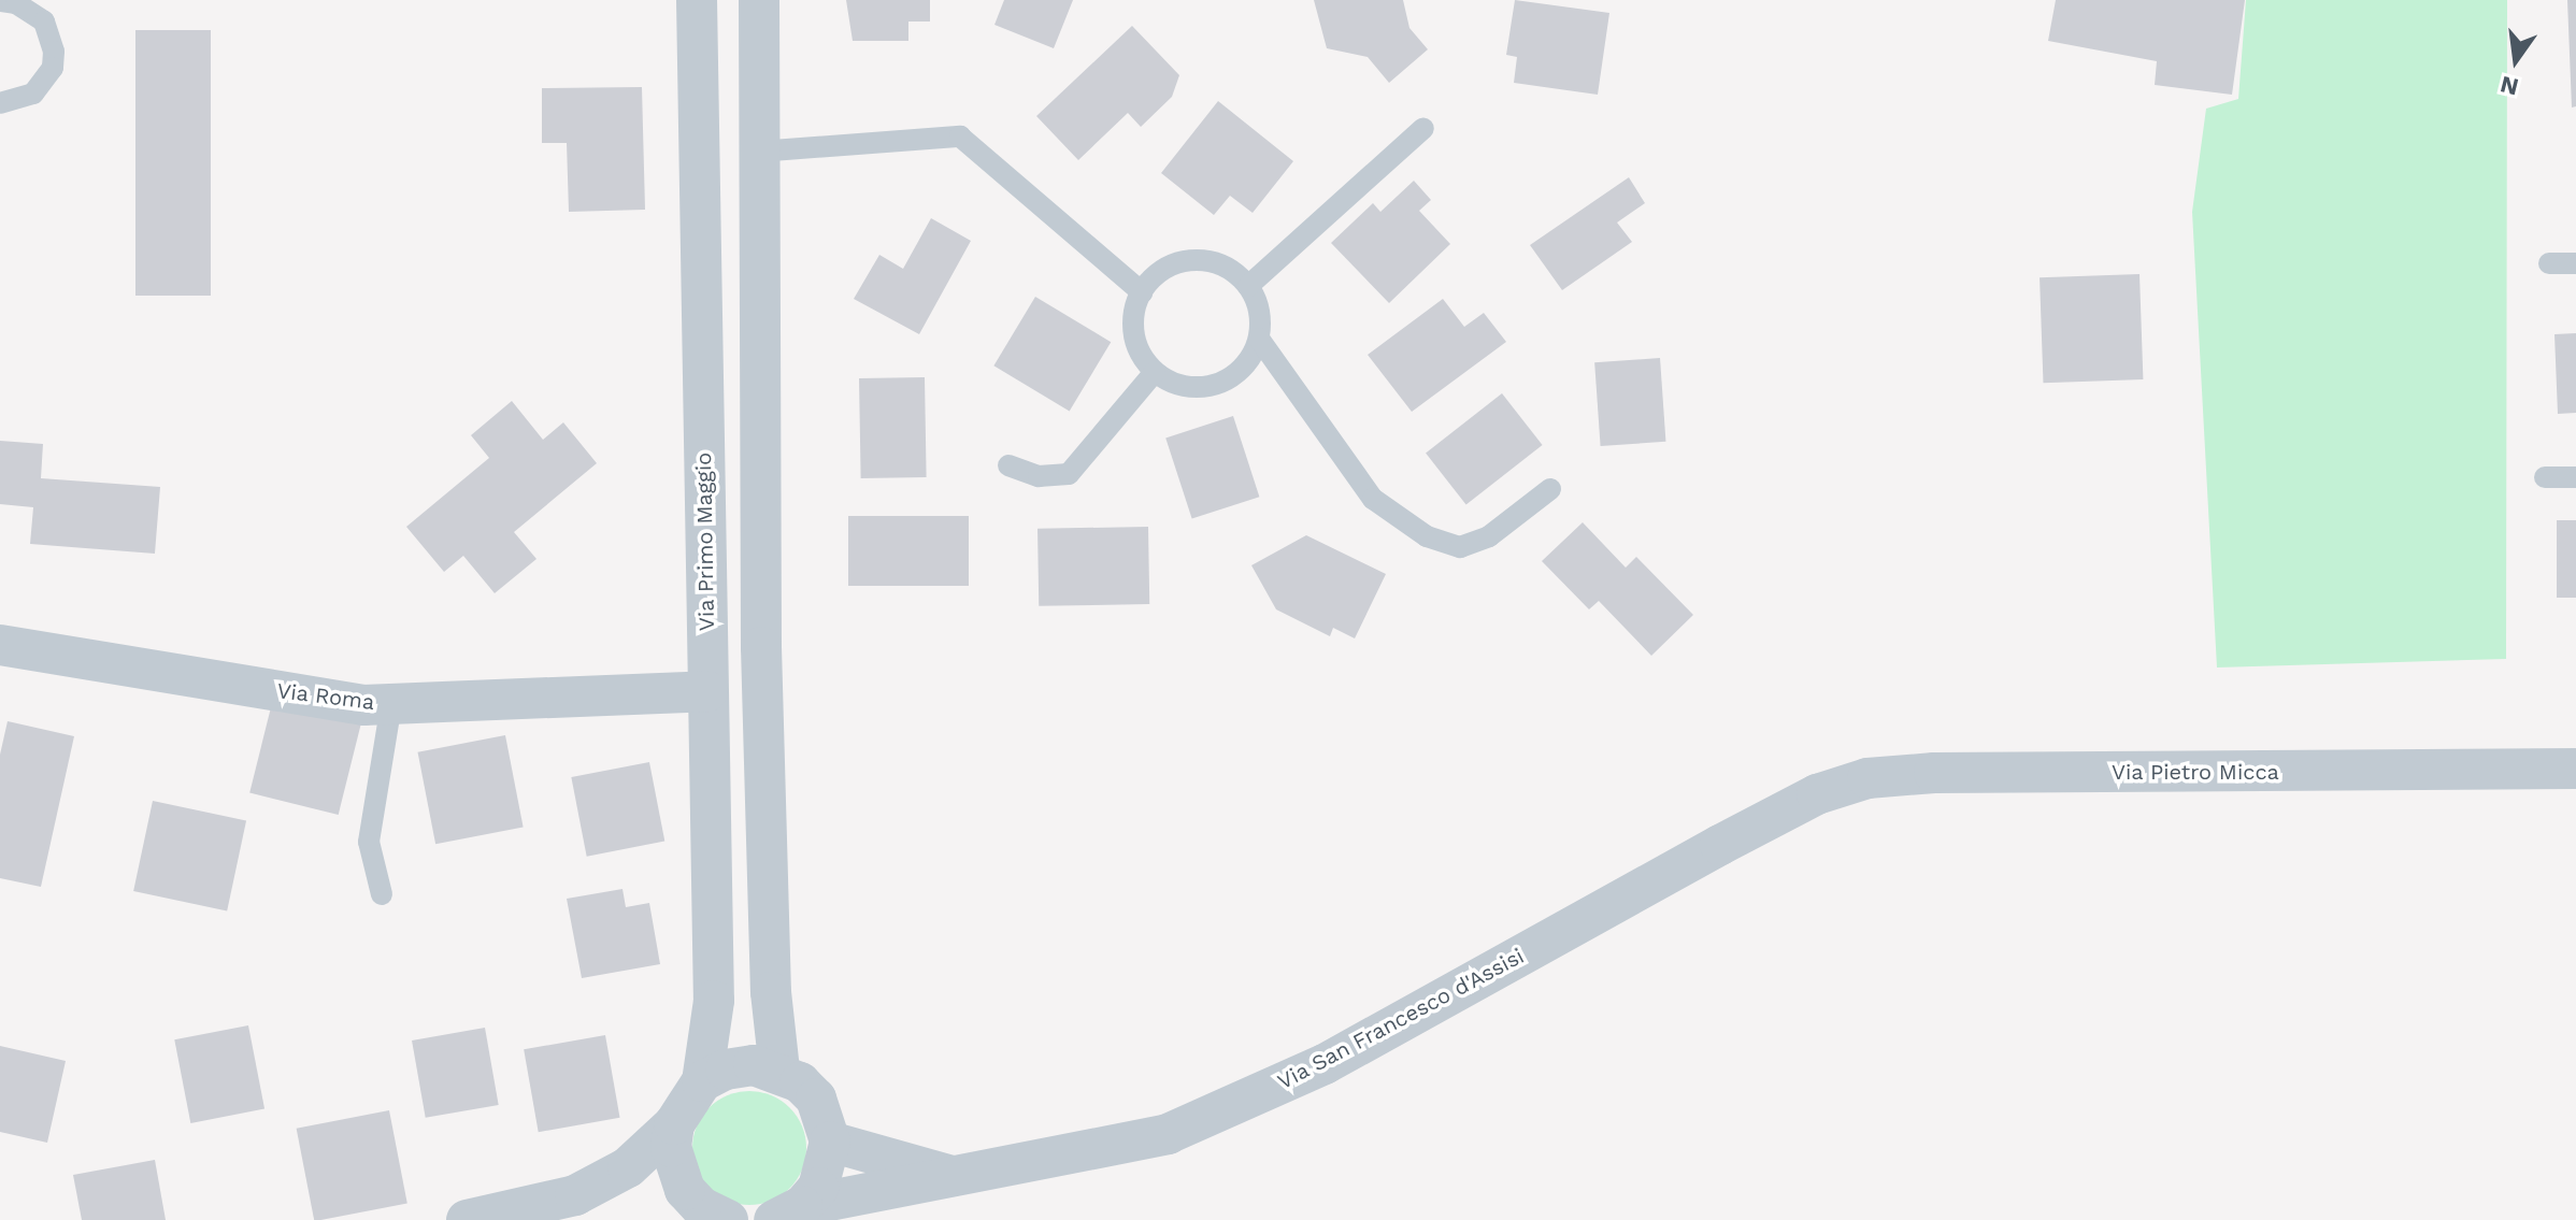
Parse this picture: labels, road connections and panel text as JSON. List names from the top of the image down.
{
  "streets": {
    "street": [
      "Via Primo Maggio",
      "Via Roma",
      "Via Pietro Micca",
      "Via San Francesco d'Assisi"
    ]
  },
  "crossings": [
    ["Via Primo Maggio", "Via Roma"],
    ["Via Pietro Micca", "Via San Francesco d'Assisi"]
  ],
  "north": "bottom"
}
